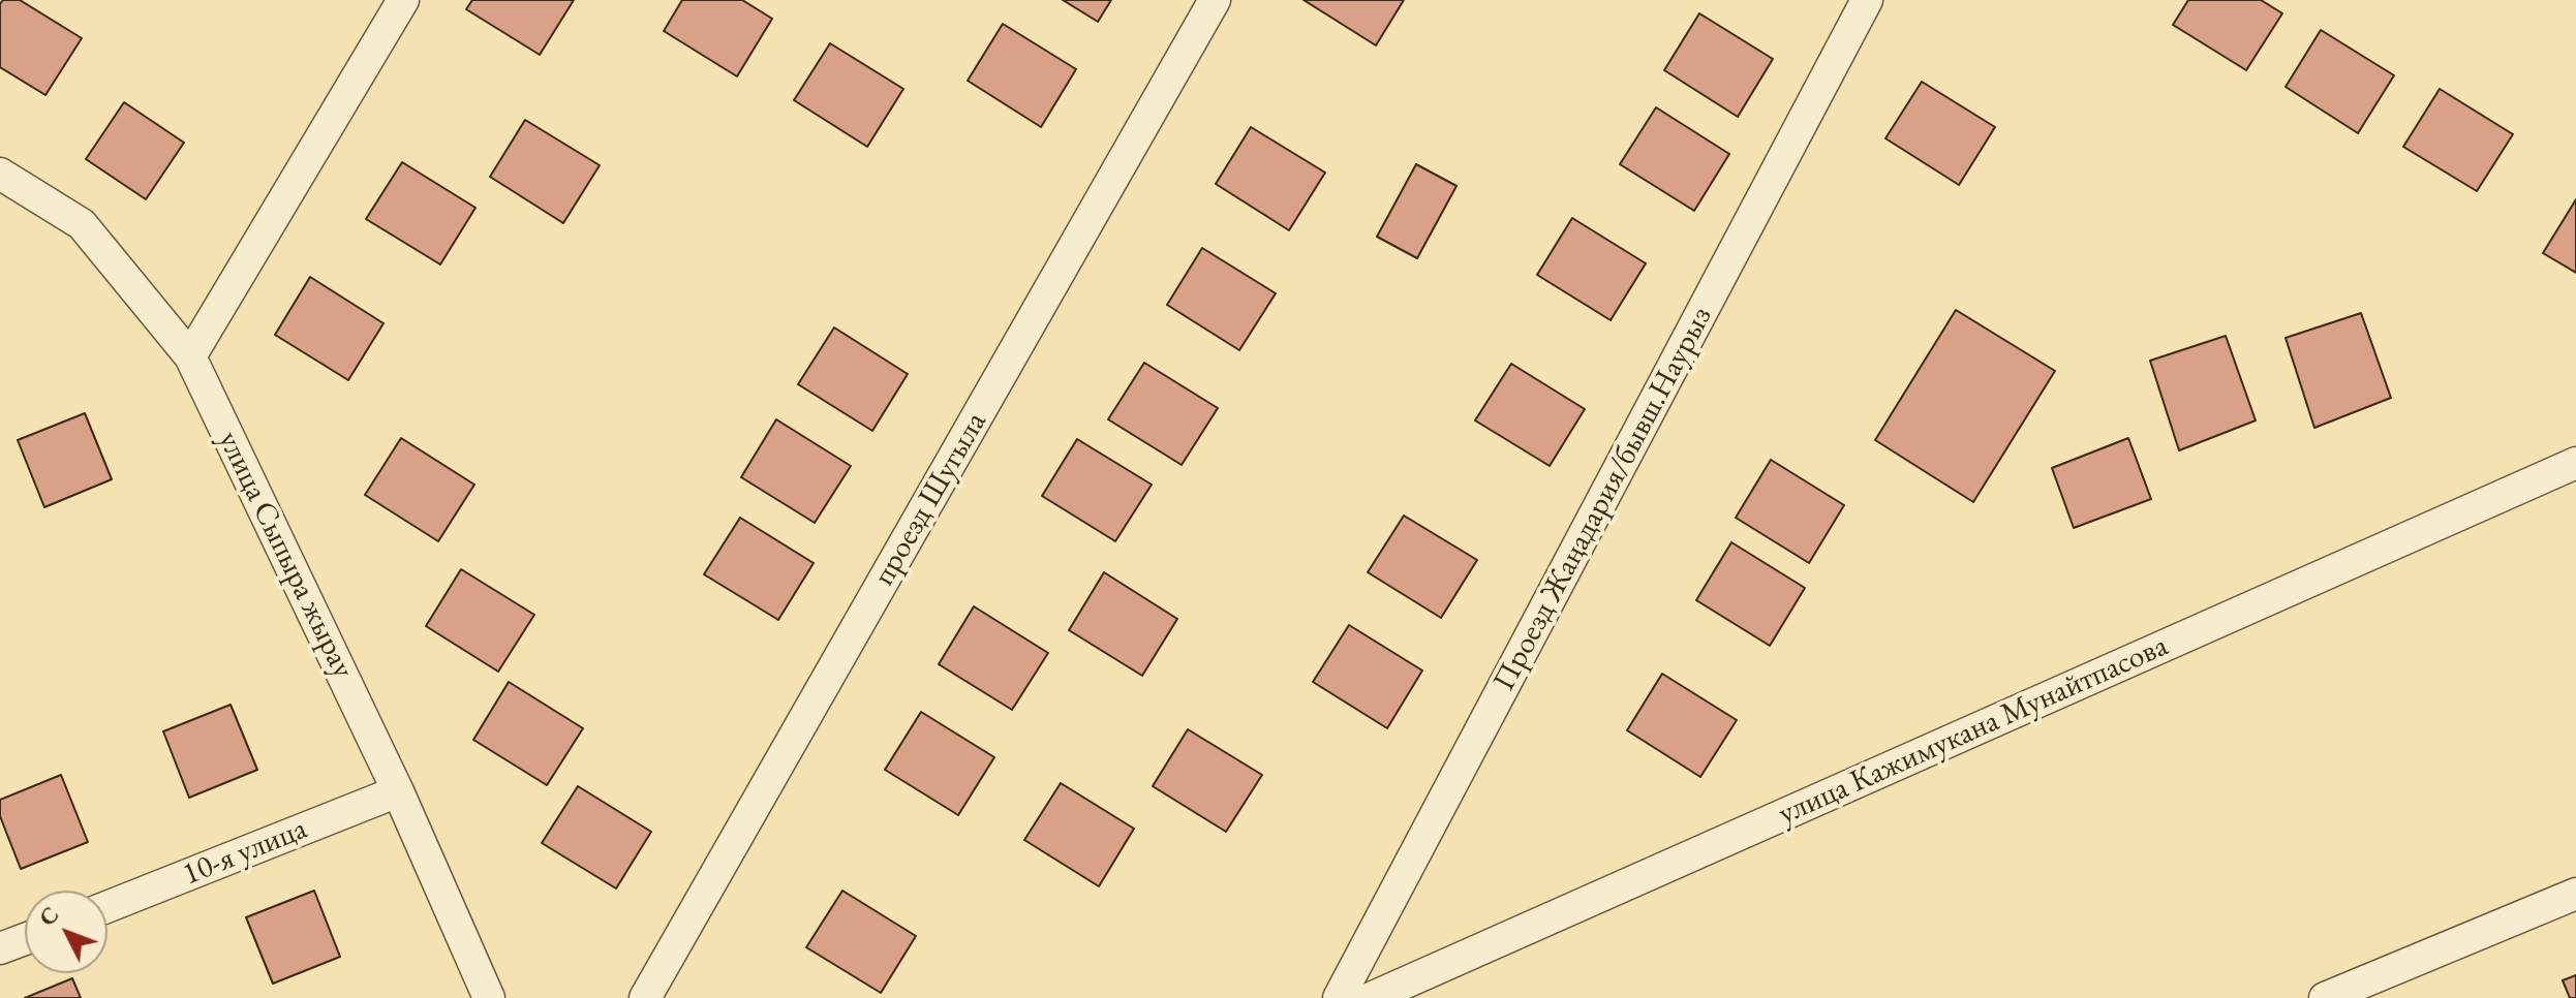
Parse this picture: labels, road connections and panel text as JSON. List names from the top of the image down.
{
  "streets": {
    "street": [
      "проезд Шугыла",
      "Проезд Жаңадария/бывш.Наурыз",
      "улица Сыпыра жырау",
      "улица Кажимукана Мунайтпасова",
      "10-я улица"
    ]
  },
  "crossings": [
    ["улица Сыпыра жырау", "10-я улица"]
  ],
  "north": "top left"
}
